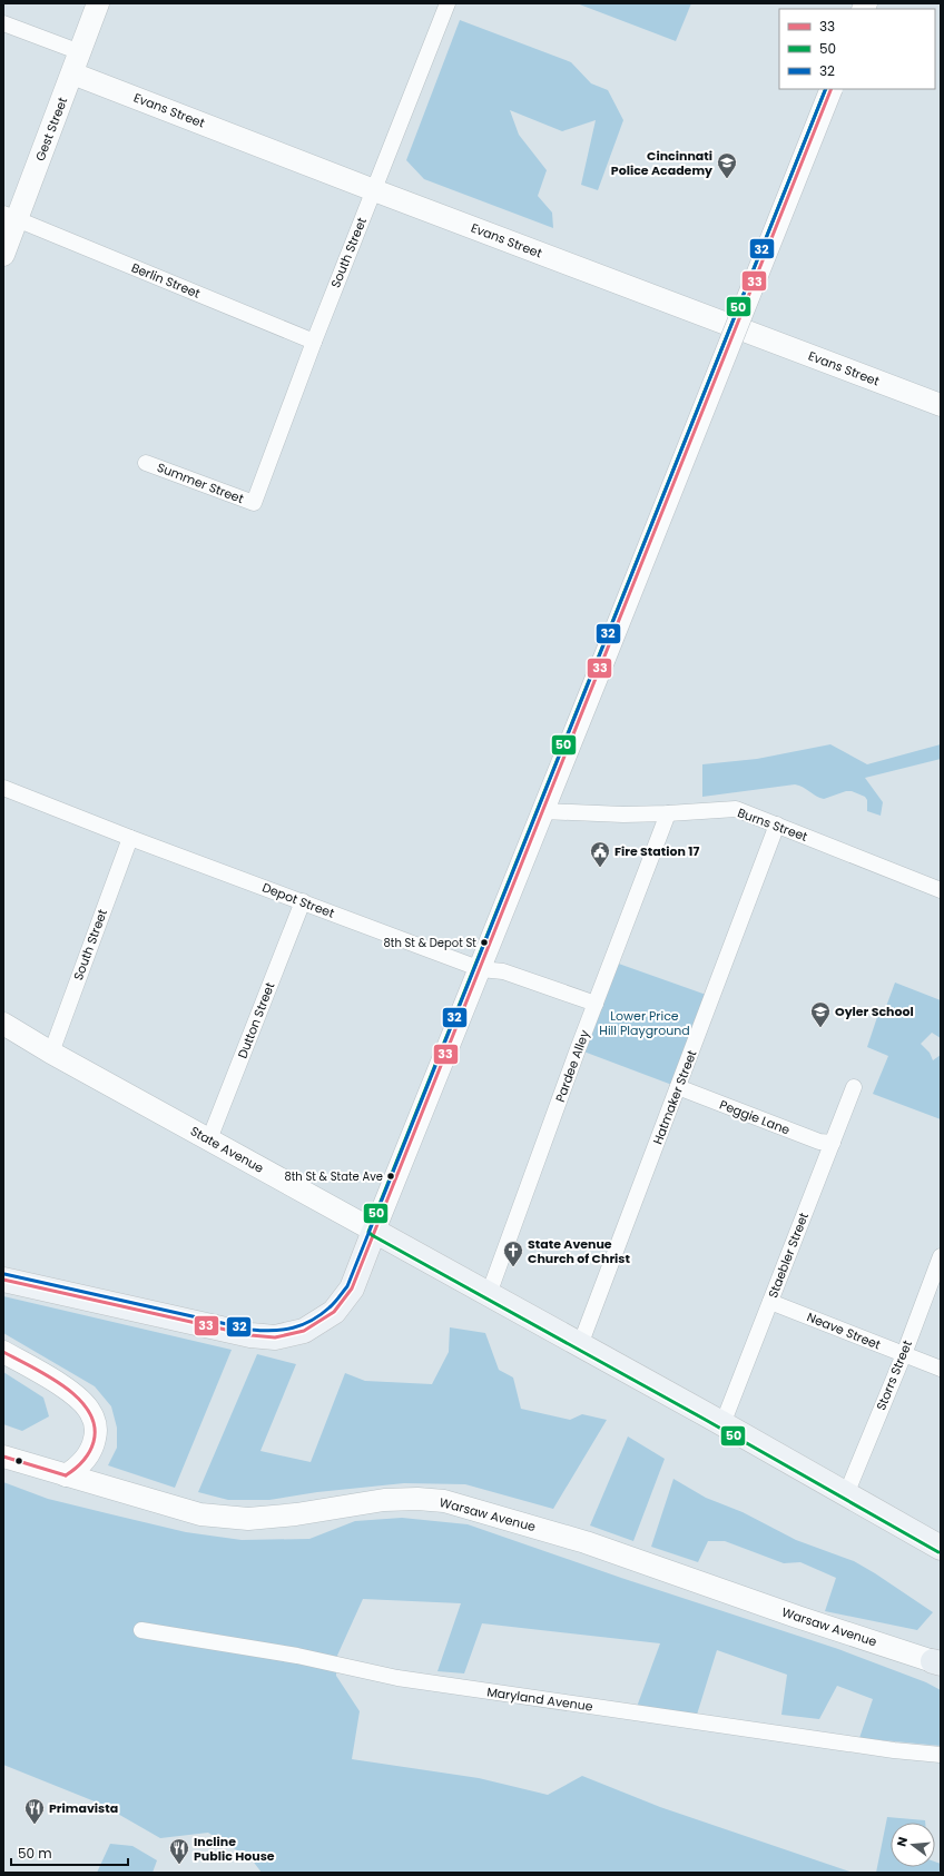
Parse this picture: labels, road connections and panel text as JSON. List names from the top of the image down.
{
  "streets": {
    "main road": [
      "Evans Street",
      "Gest Street",
      "State Avenue",
      "Warsaw Avenue"
    ],
    "street": [
      "South Street",
      "Berlin Street",
      "Summer Street",
      "Burns Street",
      "Depot Street",
      "Dutton Street",
      "Pardee Alley",
      "Hatmaker Street",
      "Peggie Lane",
      "Staebler Street",
      "Neave Street",
      "Storrs Street",
      "Maryland Avenue"
    ]
  },
  "crossings": [
    ["Evans Street", "Gest Street"],
    ["Evans Street", "South Street"],
    ["Gest Street", "Berlin Street"],
    ["South Street", "Berlin Street"],
    ["South Street", "Summer Street"],
    ["South Street", "Depot Street"],
    ["South Street", "State Avenue"],
    ["Burns Street", "Pardee Alley"],
    ["Burns Street", "Hatmaker Street"],
    ["Depot Street", "Dutton Street"],
    ["Depot Street", "Pardee Alley"],
    ["Dutton Street", "State Avenue"],
    ["Pardee Alley", "State Avenue"],
    ["Hatmaker Street", "Peggie Lane"],
    ["Hatmaker Street", "State Avenue"],
    ["Peggie Lane", "Staebler Street"],
    ["State Avenue", "Staebler Street"],
    ["State Avenue", "Storrs Street"],
    ["Staebler Street", "Neave Street"],
    ["Neave Street", "Storrs Street"]
  ],
  "parks": ["Lower Price Hill Playground"],
  "places": {
    "school or university": ["Cincinnati Police Academy", "Oyler School"],
    "public building": ["Fire Station 17"],
    "other": ["8th St & Depot St", "8th St & State Ave"],
    "church": ["State Avenue Church of Christ"],
    "restaurant": ["Primavista", "Incline Public House"]
  },
  "lines": ["transit line 33", "transit line 50", "transit line 32"],
  "legend": ["33", "50", "32"],
  "scale_bar": "50 m",
  "north": "left"
}
